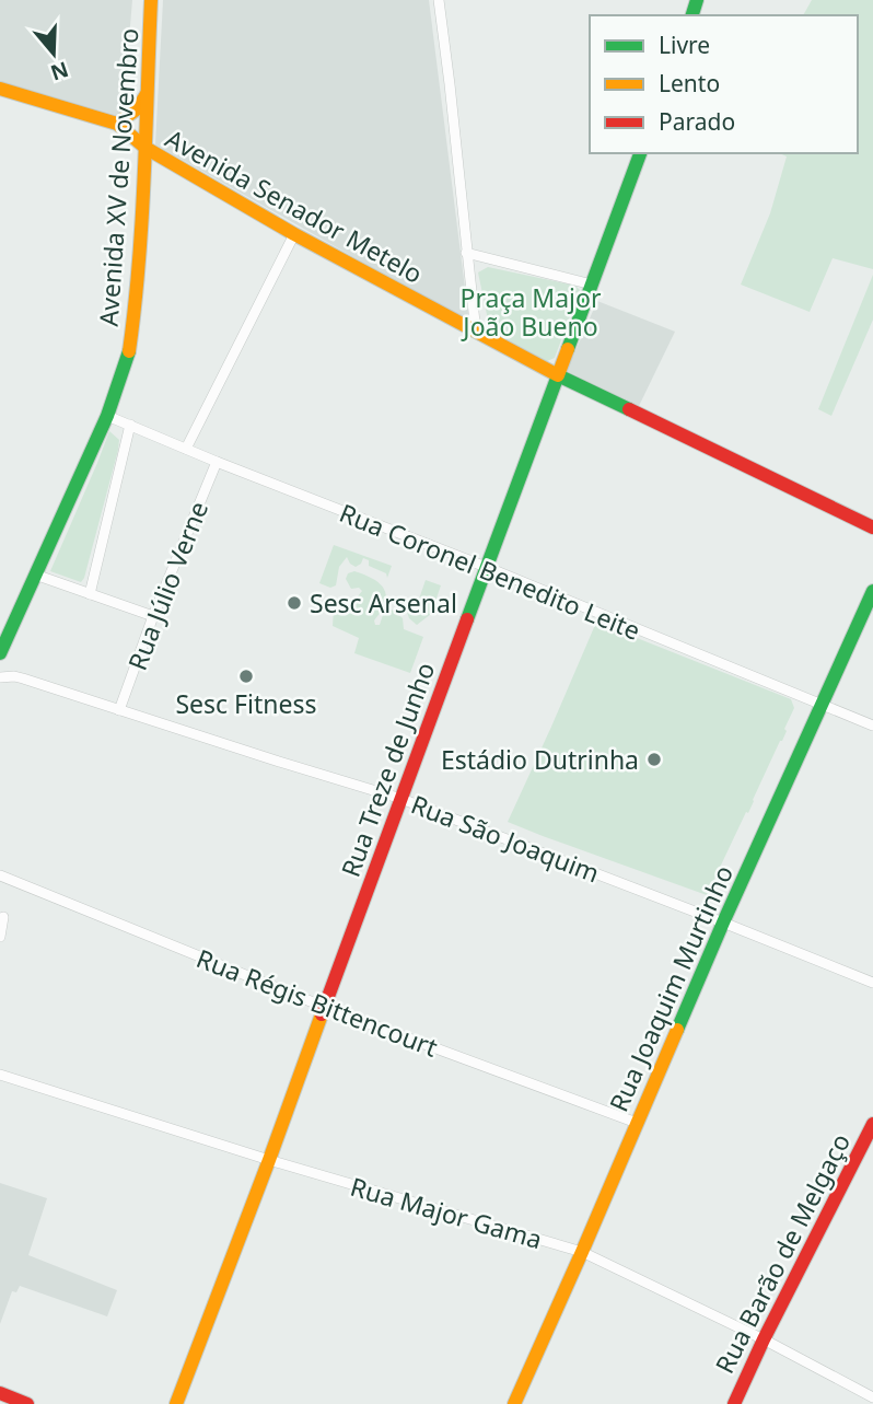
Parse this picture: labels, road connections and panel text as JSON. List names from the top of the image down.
{
  "streets": {
    "street": [
      "Avenida XV de Novembro",
      "Avenida Senador Metelo",
      "Rua Coronel Benedito Leite",
      "Rua Júlio Verne",
      "Rua Treze de Junho",
      "Rua São Joaquim",
      "Rua Joaquim Murtinho",
      "Rua Régis Bittencourt",
      "Rua Major Gama",
      "Rua Barão de Melgaço"
    ]
  },
  "crossings": [
    ["Avenida XV de Novembro", "Avenida Senador Metelo"],
    ["Avenida XV de Novembro", "Rua Coronel Benedito Leite"],
    ["Avenida Senador Metelo", "Rua Treze de Junho"],
    ["Rua Coronel Benedito Leite", "Rua Júlio Verne"],
    ["Rua Coronel Benedito Leite", "Rua Treze de Junho"],
    ["Rua Coronel Benedito Leite", "Rua Joaquim Murtinho"],
    ["Rua Júlio Verne", "Rua São Joaquim"],
    ["Rua Treze de Junho", "Rua São Joaquim"],
    ["Rua Treze de Junho", "Rua Régis Bittencourt"],
    ["Rua Treze de Junho", "Rua Major Gama"],
    ["Rua São Joaquim", "Rua Joaquim Murtinho"],
    ["Rua Joaquim Murtinho", "Rua Régis Bittencourt"],
    ["Rua Joaquim Murtinho", "Rua Major Gama"],
    ["Rua Major Gama", "Rua Barão de Melgaço"]
  ],
  "parks": ["Praça Major João Bueno"],
  "places": ["Sesc Arsenal", "Sesc Fitness", "Estádio Dutrinha"],
  "legend": ["Livre", "Lento", "Parado"],
  "north": "bottom"
}
